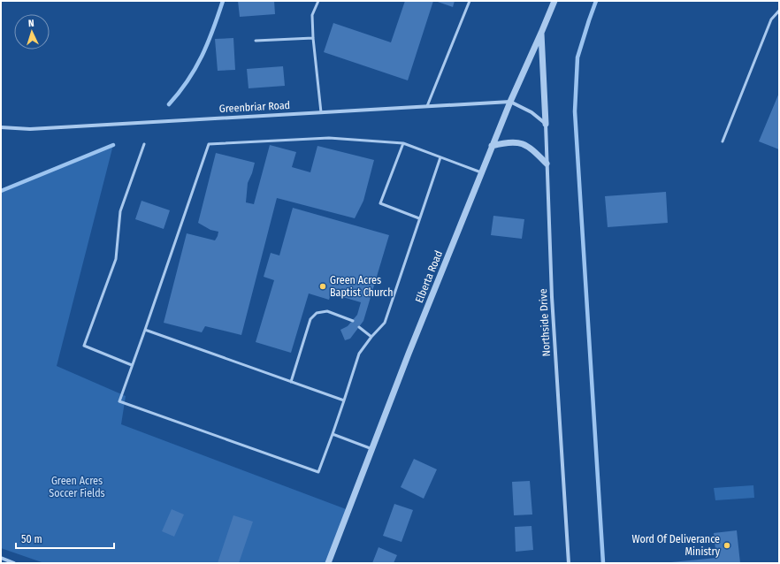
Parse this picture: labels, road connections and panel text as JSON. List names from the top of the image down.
{
  "streets": {
    "street": ["Greenbriar Road", "Elberta Road", "Northside Drive"]
  },
  "crossings": [
    ["Greenbriar Road", "Elberta Road"]
  ],
  "parks": ["Green Acres Soccer Fields"],
  "places": ["Green Acres Baptist Church", "Word Of Deliverance Ministry"],
  "scale_bar": "50 m",
  "north": "top"
}
